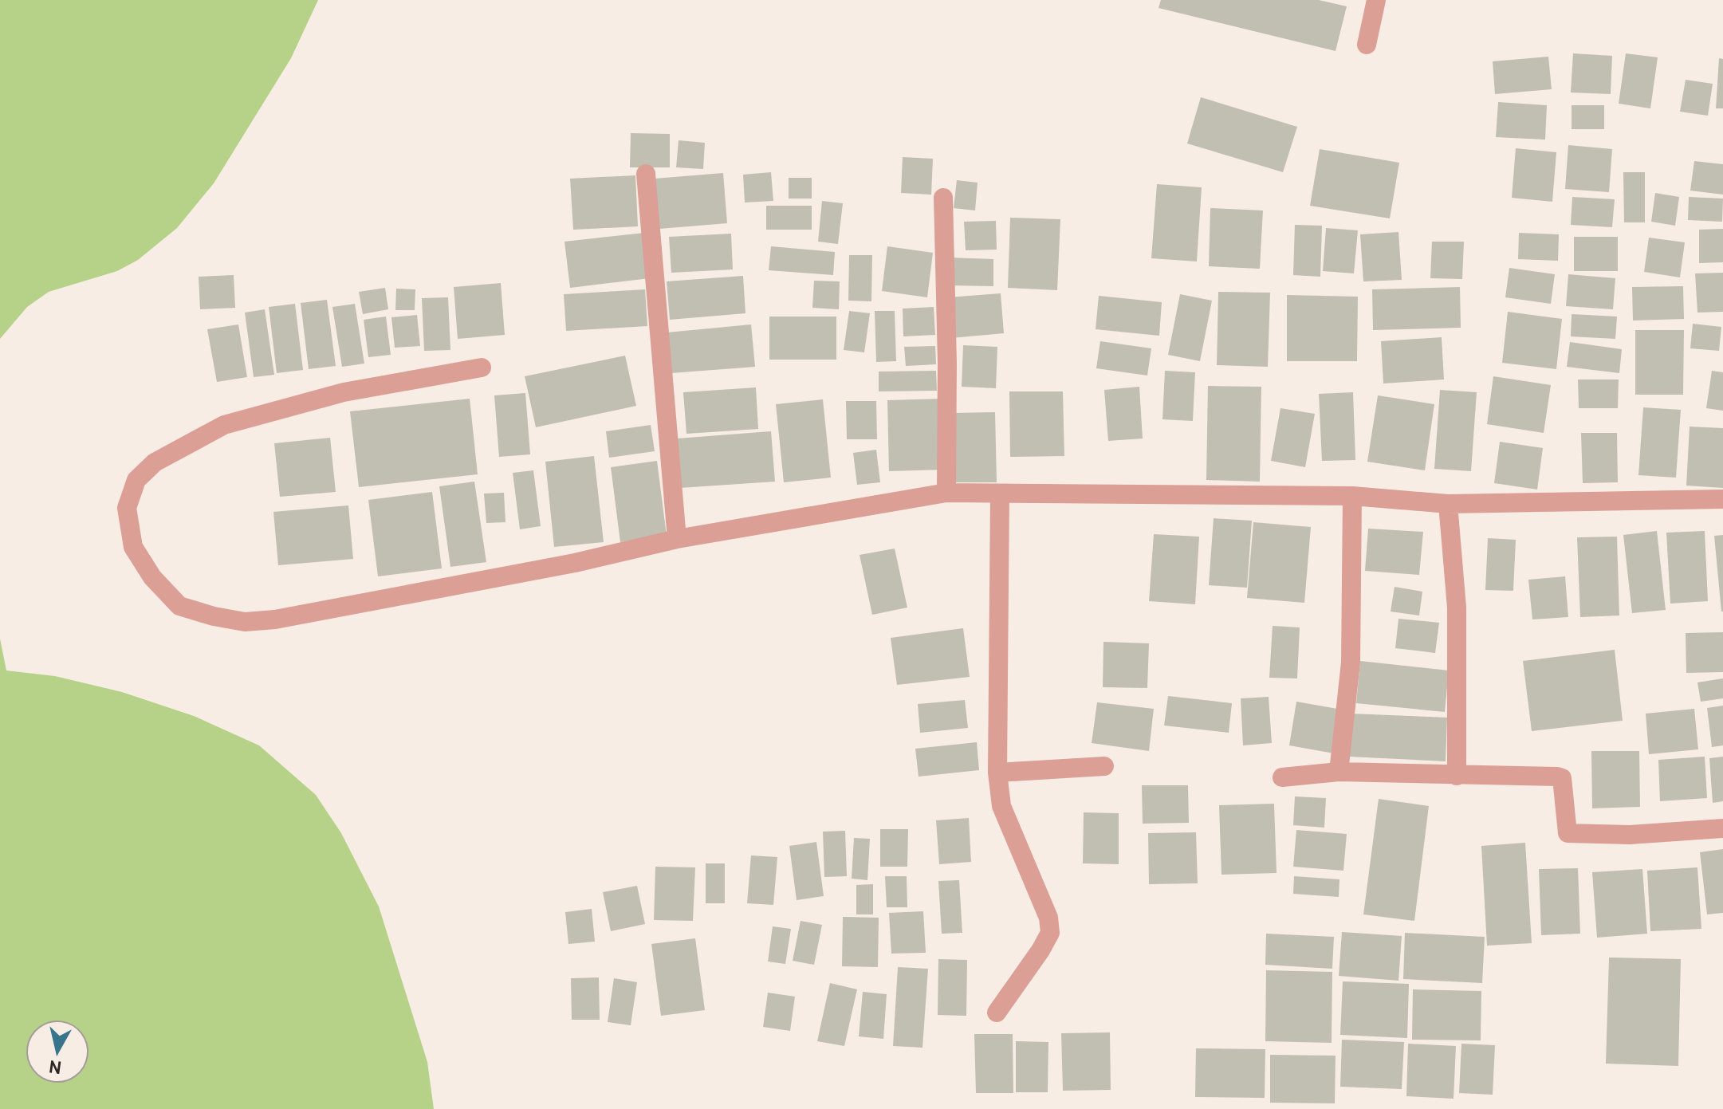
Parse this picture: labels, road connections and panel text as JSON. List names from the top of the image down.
{
  "north": "bottom"
}
